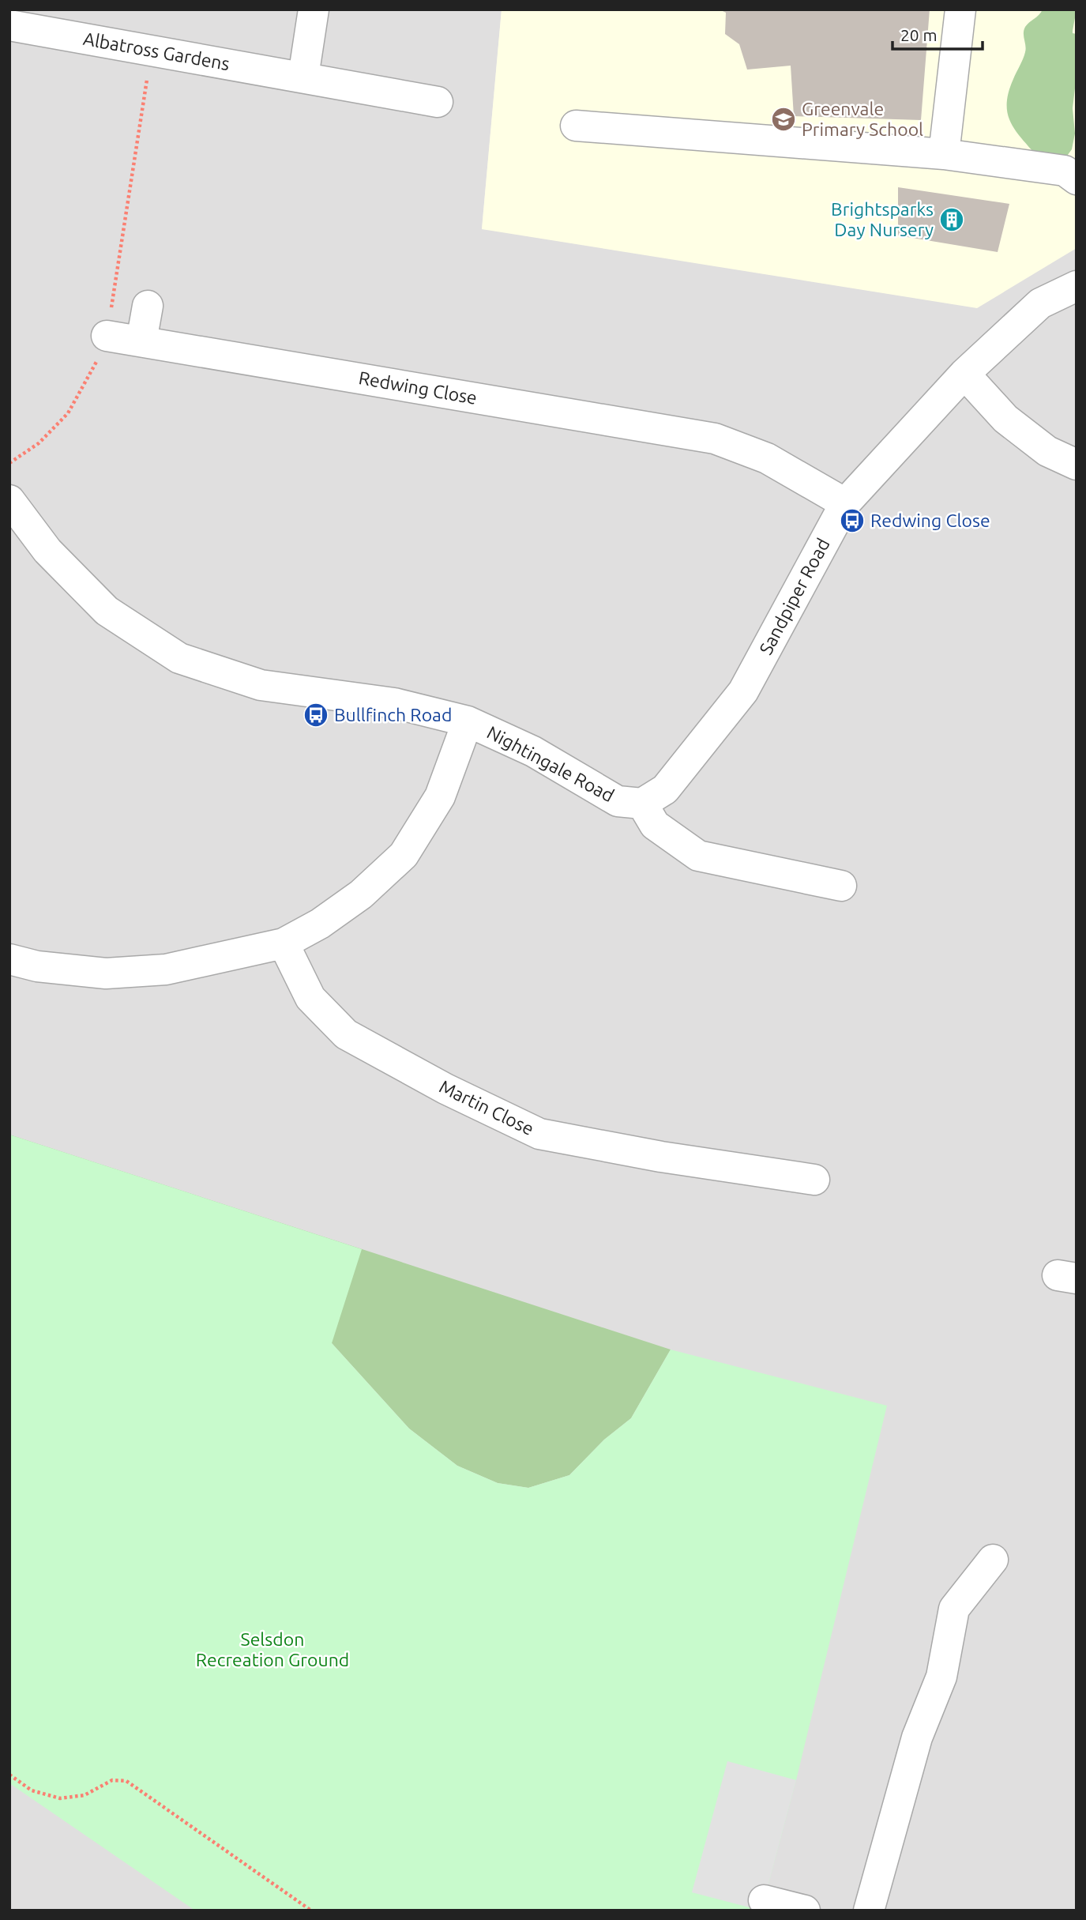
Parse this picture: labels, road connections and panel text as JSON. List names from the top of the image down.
{
  "streets": {
    "street": [
      "Albatross Gardens",
      "Redwing Close",
      "Sandpiper Road",
      "Nightingale Road",
      "Martin Close"
    ]
  },
  "crossings": [
    ["Redwing Close", "Sandpiper Road"],
    ["Sandpiper Road", "Nightingale Road"]
  ],
  "parks": ["Selsdon Recreation Ground"],
  "places": {
    "school or university": ["Greenvale Primary School"],
    "building": ["Brightsparks Day Nursery"],
    "bus stop": ["Redwing Close", "Bullfinch Road"]
  },
  "scale_bar": "20 m"
}
